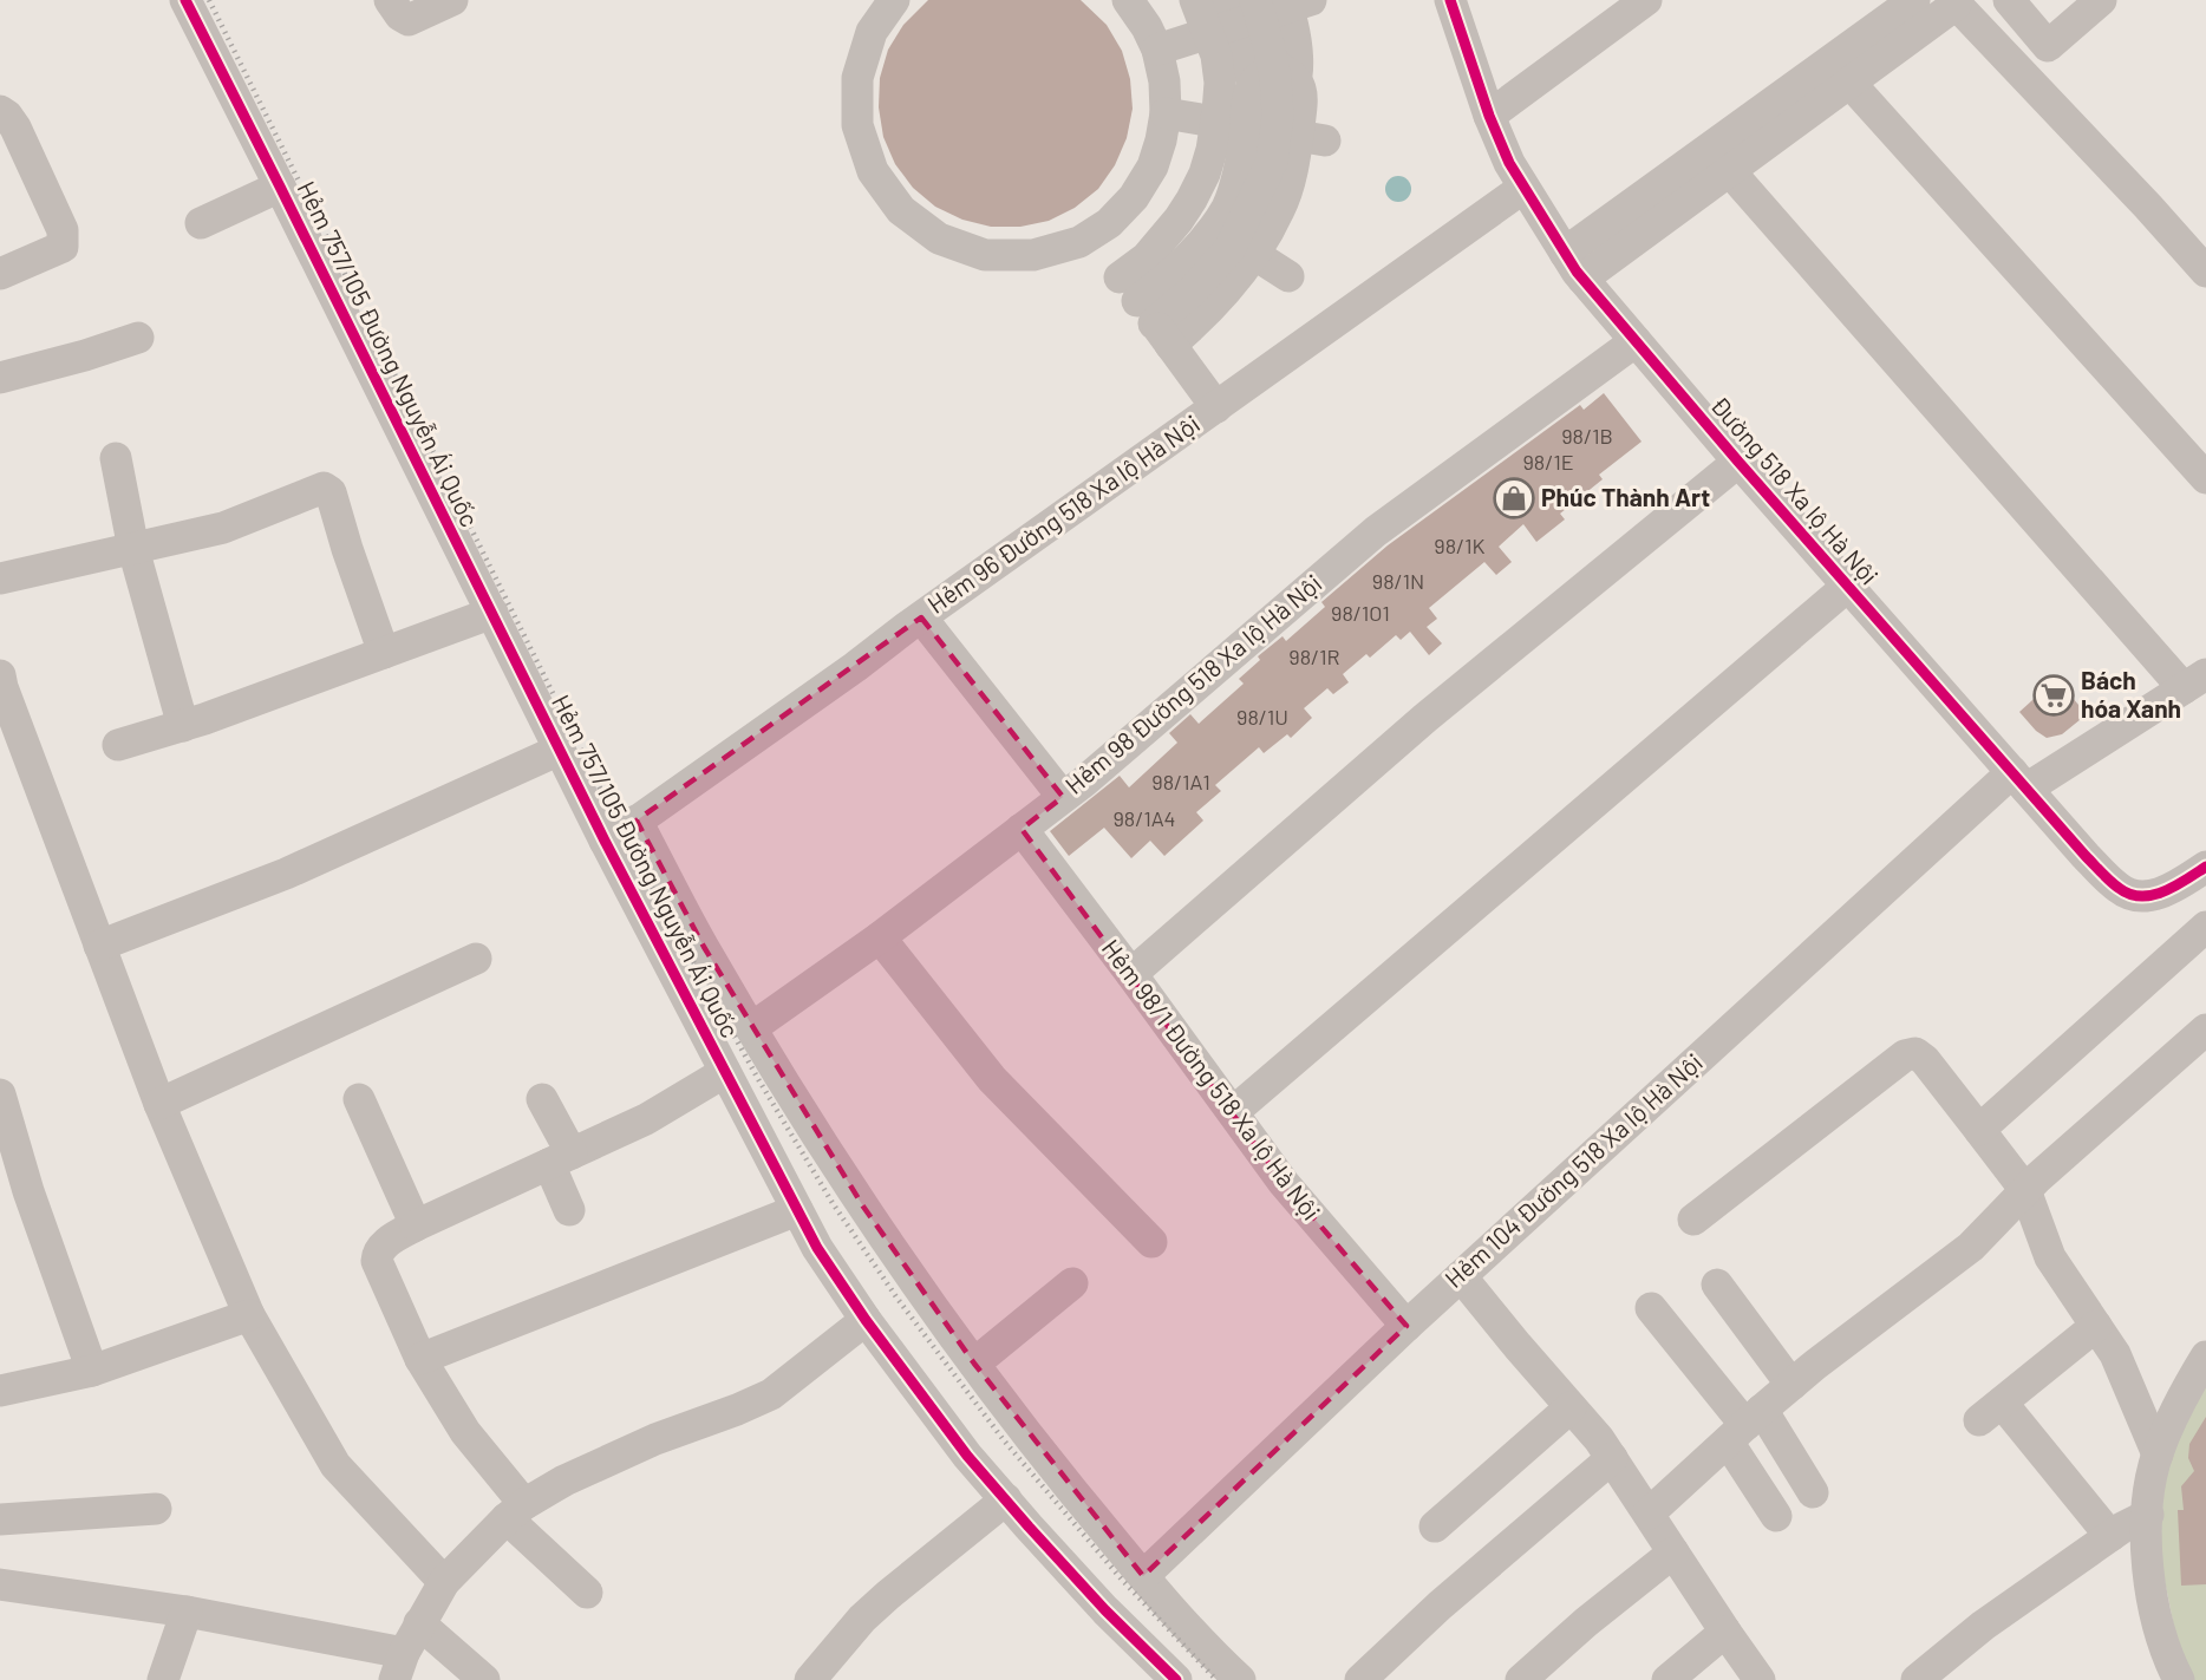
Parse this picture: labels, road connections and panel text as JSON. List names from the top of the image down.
{
  "streets": {
    "street": [
      "Hẻm 757/105 Đường Nguyễn Ái Quốc",
      "Đường 518 Xa lộ Hà Nội",
      "Hẻm 96 Đường 518 Xa lộ Hà Nội",
      "Hẻm 98 Đường 518 Xa lộ Hà Nội",
      "Hẻm 98/1 Đường 518 Xa lộ Hà Nội",
      "Hẻm 104 Đường 518 Xa lộ Hà Nội"
    ]
  },
  "crossings": [
    ["Hẻm 757/105 Đường Nguyễn Ái Quốc", "Hẻm 96 Đường 518 Xa lộ Hà Nội"],
    ["Đường 518 Xa lộ Hà Nội", "Hẻm 96 Đường 518 Xa lộ Hà Nội"],
    ["Đường 518 Xa lộ Hà Nội", "Hẻm 98 Đường 518 Xa lộ Hà Nội"],
    ["Đường 518 Xa lộ Hà Nội", "Hẻm 104 Đường 518 Xa lộ Hà Nội"],
    ["Hẻm 98 Đường 518 Xa lộ Hà Nội", "Hẻm 98/1 Đường 518 Xa lộ Hà Nội"],
    ["Hẻm 98/1 Đường 518 Xa lộ Hà Nội", "Hẻm 104 Đường 518 Xa lộ Hà Nội"]
  ],
  "places": {
    "shop": ["Phúc Thành Art"],
    "supermarket": ["Bách hóa Xanh"]
  },
  "house_numbers": [
    "98/1B",
    "98/1E",
    "98/1K",
    "98/1N",
    "98/1O1",
    "98/1R",
    "98/1U",
    "98/1A1",
    "98/1A4"
  ]
}
